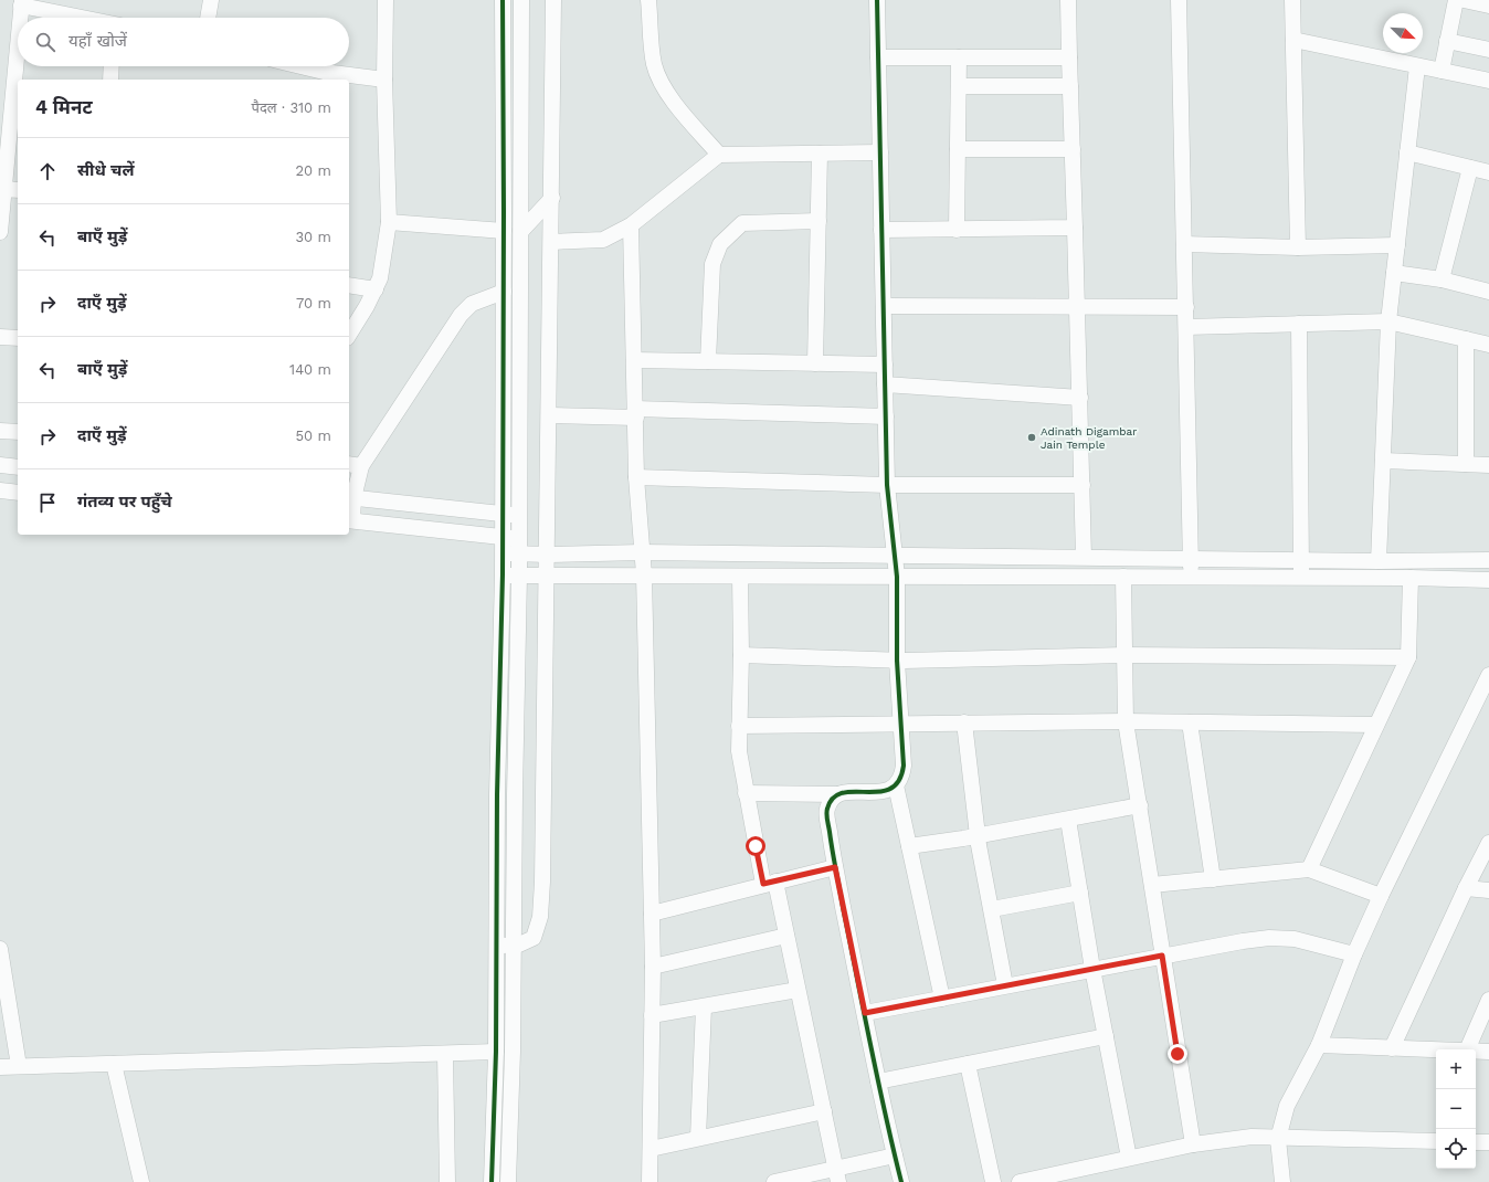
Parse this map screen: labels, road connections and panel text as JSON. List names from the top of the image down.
{
  "places": ["Adinath Digambar Jain Temple"],
  "north": "bottom right",
  "page": {
    "search": "यहाँ खोजें",
    "heading": ["4 मिनट", "पैदल · 310 m"],
    "list": [
      ["सीधे चलें", "20 m"],
      ["बाएँ मुड़ें", "30 m"],
      ["दाएँ मुड़ें", "70 m"],
      ["बाएँ मुड़ें", "140 m"],
      ["दाएँ मुड़ें", "50 m"],
      "गंतव्य पर पहुँचे"
    ],
    "map_buttons": ["+", "−"]
  }
}
